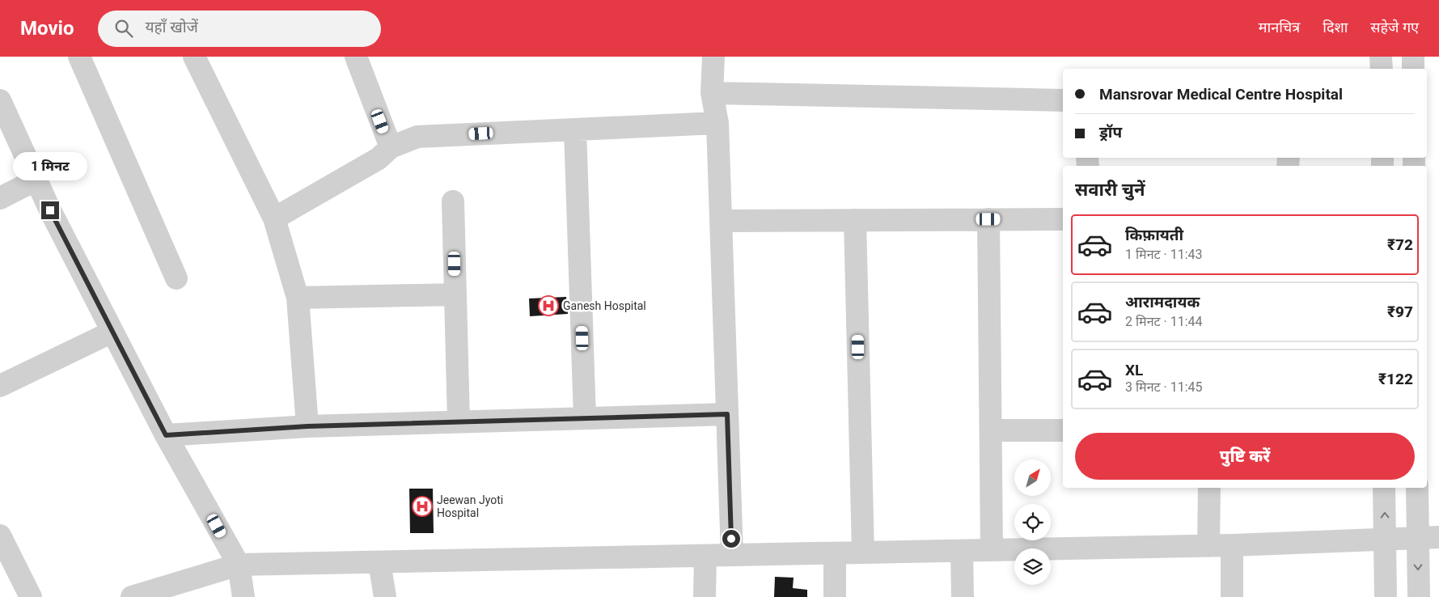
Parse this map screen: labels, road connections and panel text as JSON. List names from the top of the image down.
{
  "places": {
    "hospital": ["Ganesh Hospital", "Jeewan Jyoti Hospital"]
  },
  "north": "top right",
  "page": {
    "header": "Movio",
    "search": "यहाँ खोजें",
    "nav": ["मानचित्र", "दिशा", "सहेजे गए"],
    "banner": ["Mansrovar Medical Centre Hospital", "ड्रॉप"],
    "bubble": "1 मिनट",
    "heading": "सवारी चुनें",
    "list": [
      {
        "name": "किफ़ायती",
        "note": "1 मिनट · 11:43",
        "value": "₹72"
      },
      {
        "name": "आरामदायक",
        "note": "2 मिनट · 11:44",
        "value": "₹97"
      },
      {
        "name": "XL",
        "note": "3 मिनट · 11:45",
        "value": "₹122"
      }
    ],
    "buttons": "पुष्टि करें"
  }
}
